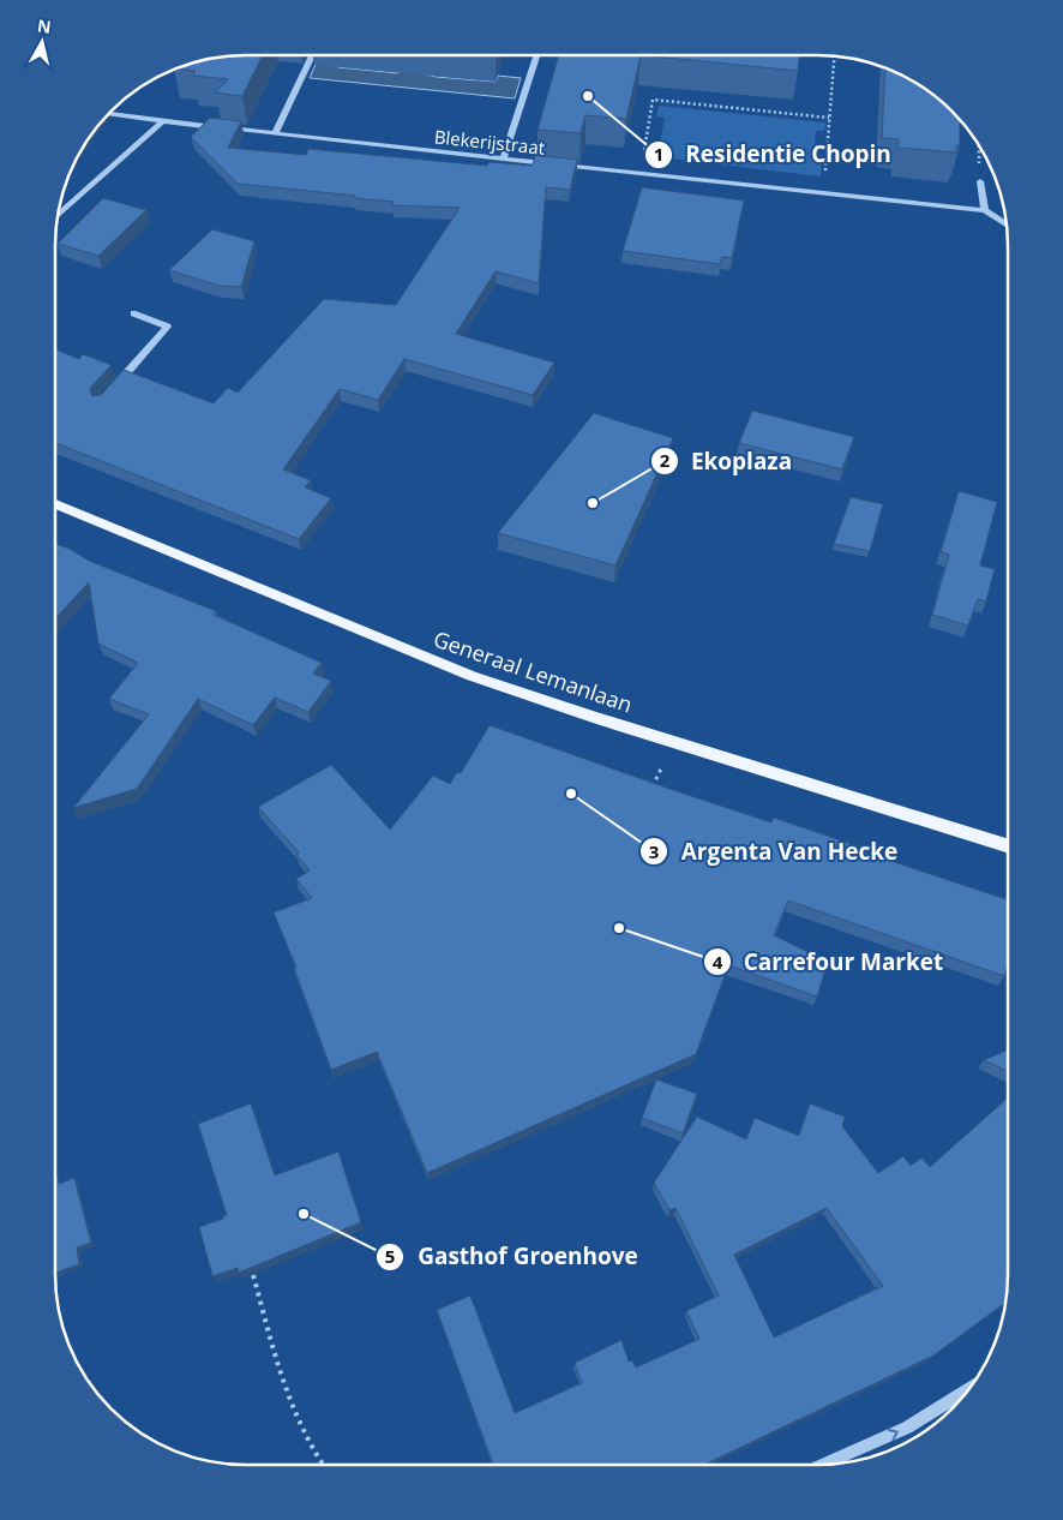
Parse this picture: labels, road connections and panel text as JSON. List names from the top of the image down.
{
  "streets": {
    "main road": ["Generaal Lemanlaan"],
    "street": ["Blekerijstraat"]
  },
  "places": [
    "Residentie Chopin",
    "Ekoplaza",
    "Argenta Van Hecke",
    "Carrefour Market",
    "Gasthof Groenhove"
  ],
  "north": "top"
}
